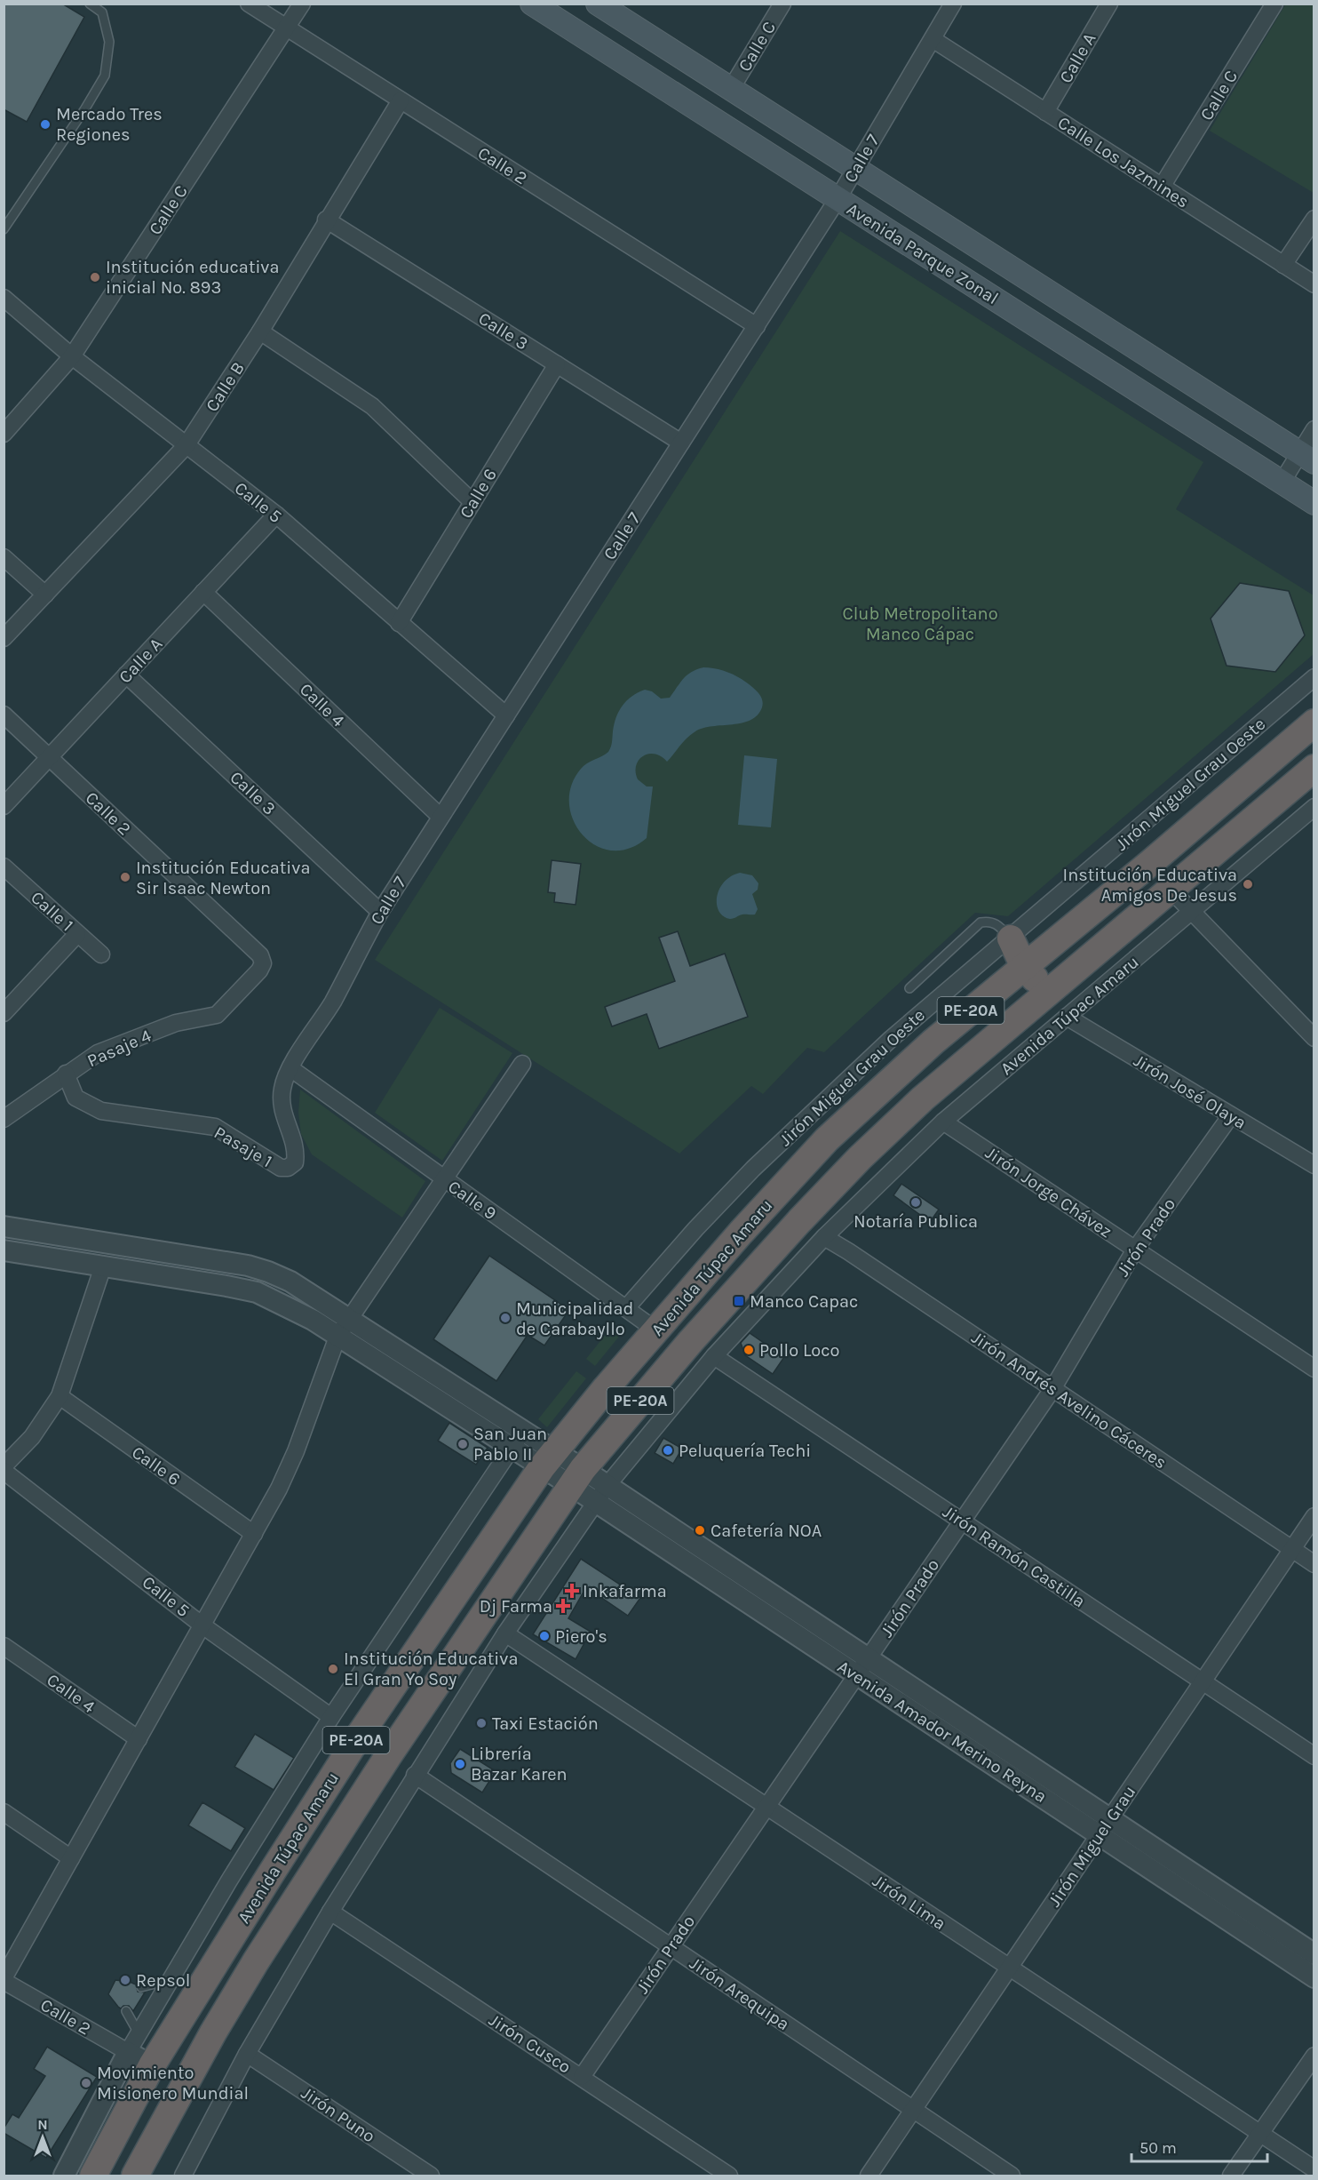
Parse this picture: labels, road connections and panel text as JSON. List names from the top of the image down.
{
  "streets": {
    "highway": ["PE-20A", "Avenida Túpac Amaru"],
    "main road": ["Avenida Parque Zonal"],
    "street": [
      "Calle C",
      "Calle A",
      "Calle 7",
      "Calle Los Jazmines",
      "Calle 2",
      "Calle 3",
      "Calle B",
      "Calle 6",
      "Calle 5",
      "Calle 4",
      "Jirón Miguel Grau Oeste",
      "Calle 1",
      "Pasaje 4",
      "Jirón José Olaya",
      "Pasaje 1",
      "Jirón Jorge Chávez",
      "Calle 9",
      "Jirón Prado",
      "Jirón Andrés Avelino Cáceres",
      "Jirón Ramón Castilla",
      "Avenida Amador Merino Reyna",
      "Jirón Miguel Grau",
      "Jirón Lima",
      "Jirón Arequipa",
      "Jirón Cusco",
      "Jirón Puno"
    ]
  },
  "crossings": [
    ["Calle C", "Calle Los Jazmines"],
    ["Calle C", "Calle 2"],
    ["Calle C", "Avenida Parque Zonal"],
    ["Calle C", "Calle 5"],
    ["Calle A", "Calle Los Jazmines"],
    ["Calle A", "Calle 2"],
    ["Calle A", "Calle 3"],
    ["Calle A", "Calle 5"],
    ["Calle A", "Calle 4"],
    ["Calle 7", "Calle Los Jazmines"],
    ["Calle 7", "Calle 2"],
    ["Calle 7", "Avenida Parque Zonal"],
    ["Calle 7", "Calle 3"],
    ["Calle 7", "Calle 5"],
    ["Calle 7", "Calle 4"],
    ["Calle 7", "Pasaje 1"],
    ["Calle 7", "Calle 9"],
    ["Calle 2", "Calle B"],
    ["Calle 2", "Avenida Túpac Amaru"],
    ["Calle 2", "Pasaje 4"],
    ["Calle 3", "Calle B"],
    ["Calle 3", "Calle 6"],
    ["Calle B", "Calle 5"],
    ["Calle 6", "Calle 5"],
    ["Calle 5", "Avenida Túpac Amaru"],
    ["Jirón Miguel Grau Oeste", "Calle 9"],
    ["Avenida Túpac Amaru", "Jirón José Olaya"],
    ["Avenida Túpac Amaru", "Jirón Jorge Chávez"],
    ["Avenida Túpac Amaru", "Calle 9"],
    ["Avenida Túpac Amaru", "Jirón Andrés Avelino Cáceres"],
    ["Avenida Túpac Amaru", "Jirón Ramón Castilla"],
    ["Avenida Túpac Amaru", "Avenida Amador Merino Reyna"],
    ["Avenida Túpac Amaru", "Jirón Lima"],
    ["Avenida Túpac Amaru", "Jirón Arequipa"],
    ["Avenida Túpac Amaru", "Jirón Cusco"],
    ["Avenida Túpac Amaru", "Jirón Puno"],
    ["Pasaje 4", "Pasaje 1"],
    ["Jirón José Olaya", "Jirón Prado"],
    ["Pasaje 1", "Calle 9"],
    ["Jirón Jorge Chávez", "Jirón Prado"],
    ["Jirón Prado", "Jirón Andrés Avelino Cáceres"],
    ["Jirón Prado", "Jirón Ramón Castilla"],
    ["Jirón Prado", "Avenida Amador Merino Reyna"],
    ["Jirón Prado", "Jirón Lima"],
    ["Jirón Prado", "Jirón Arequipa"],
    ["Jirón Prado", "Jirón Cusco"],
    ["Jirón Andrés Avelino Cáceres", "Jirón Miguel Grau"],
    ["Jirón Ramón Castilla", "Jirón Miguel Grau"],
    ["Avenida Amador Merino Reyna", "Jirón Miguel Grau"],
    ["Jirón Miguel Grau", "Jirón Lima"],
    ["Jirón Miguel Grau", "Jirón Arequipa"]
  ],
  "parks": ["Club Metropolitano Manco Cápac"],
  "places": {
    "other": [
      "Mercado Tres Regiones",
      "Institución educativa inicial No. 893",
      "Institución Educativa Sir Isaac Newton",
      "Institución Educativa Amigos De Jesus",
      "Notaría Publica",
      "Municipalidad de Carabayllo",
      "Pollo Loco",
      "San Juan Pablo II",
      "Peluquería Techi",
      "Cafetería NOA",
      "Piero's",
      "Institución Educativa El Gran Yo Soy",
      "Taxi Estación",
      "Librería Bazar Karen",
      "Repsol",
      "Movimiento Misionero Mundial"
    ],
    "transit": ["Manco Capac"],
    "health": ["Inkafarma", "Dj Farma"]
  },
  "scale_bar": "50 m",
  "north": "top"
}
